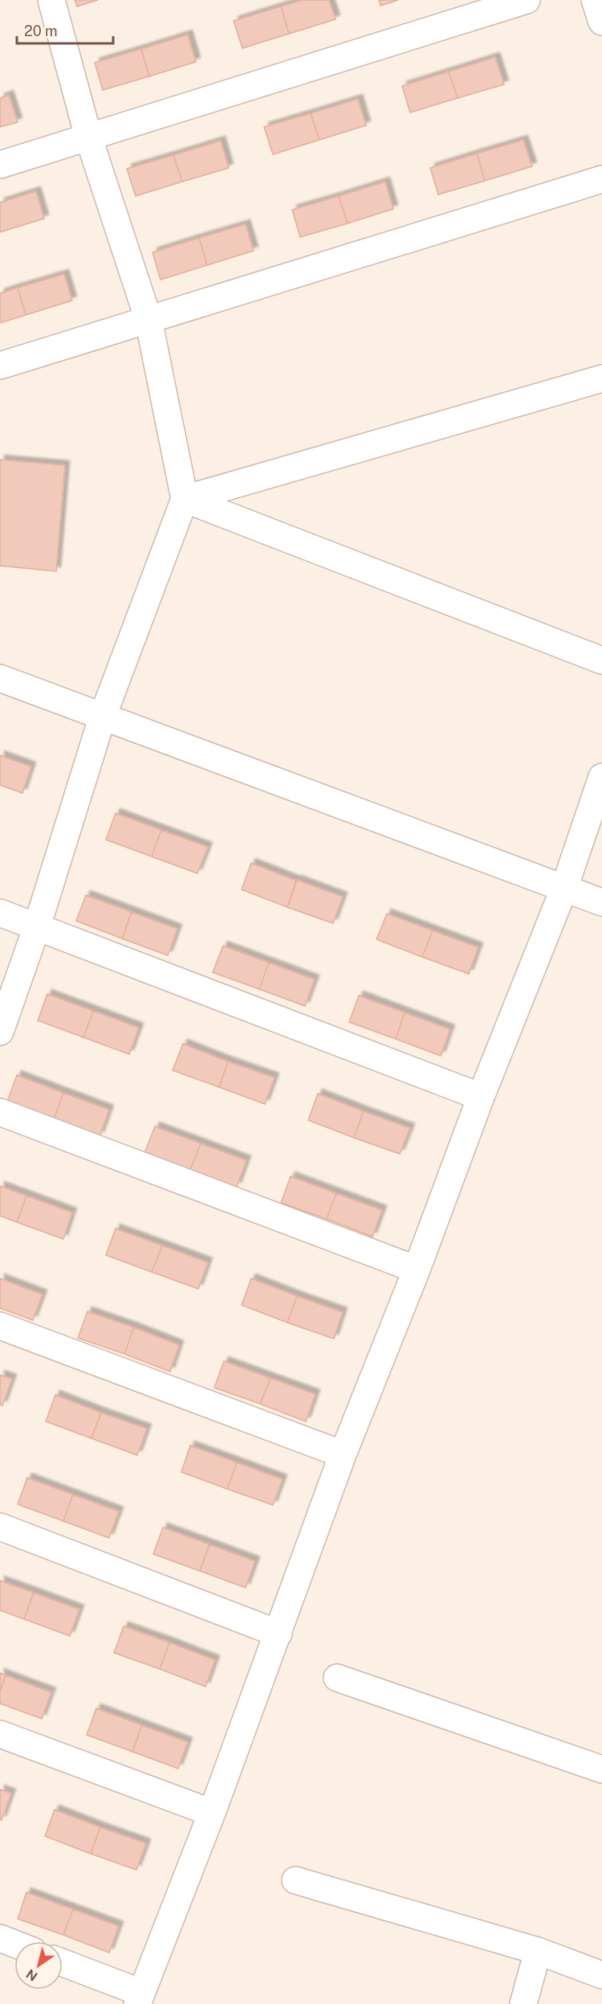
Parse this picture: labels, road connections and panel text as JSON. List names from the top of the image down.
{
  "scale_bar": "20 m",
  "north": "bottom left"
}
